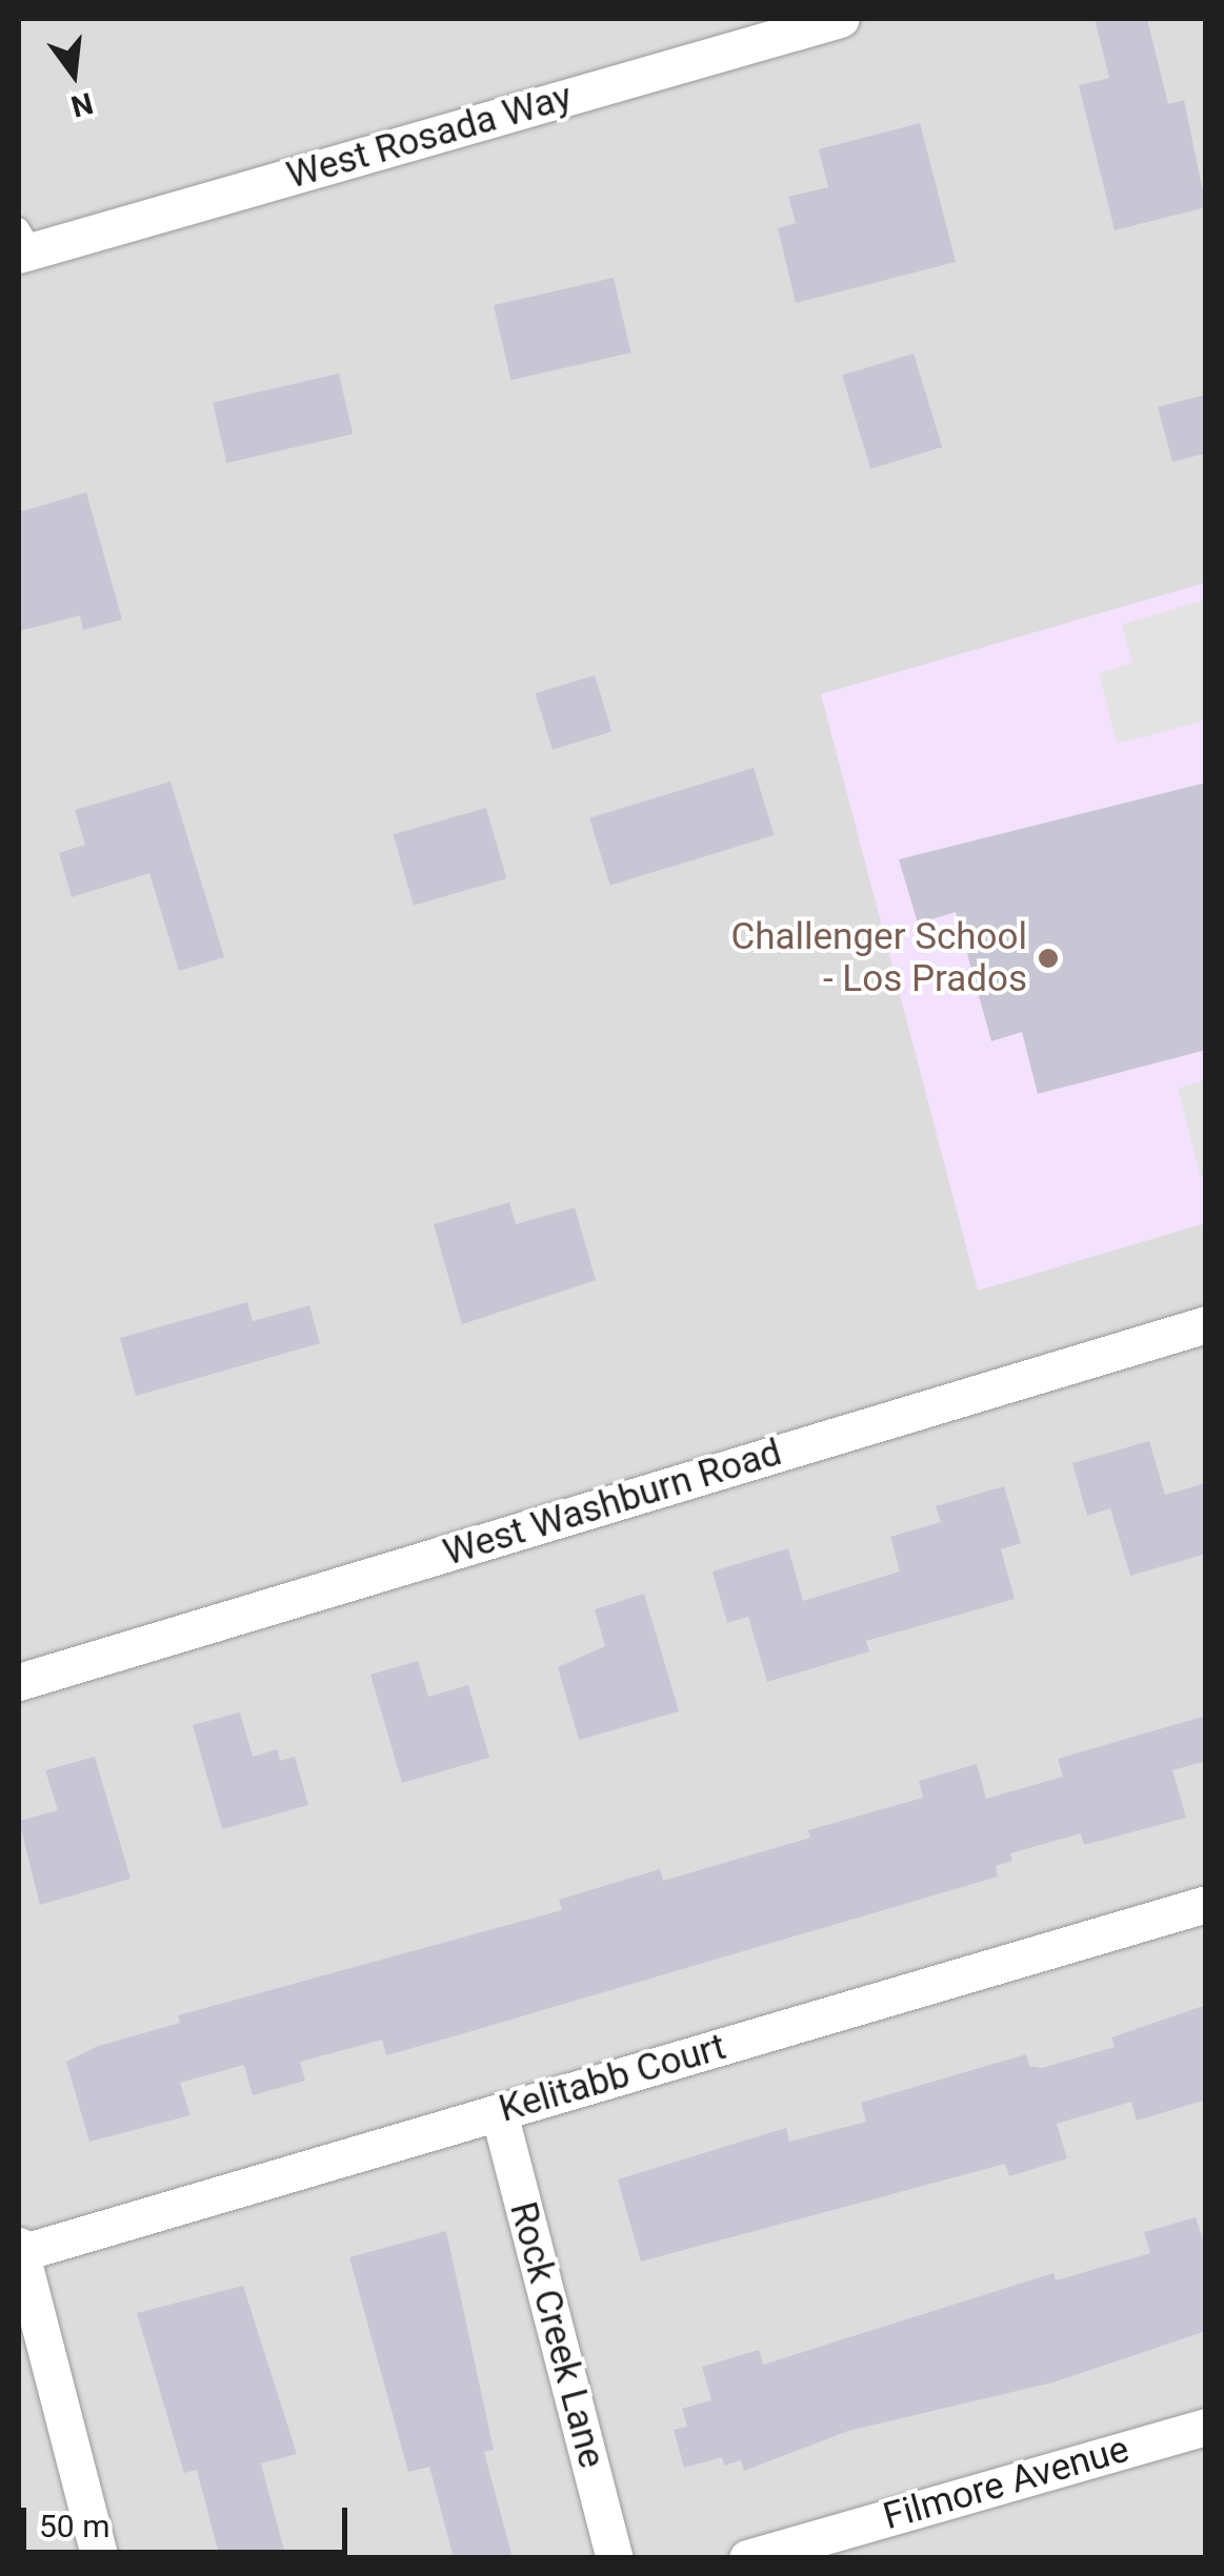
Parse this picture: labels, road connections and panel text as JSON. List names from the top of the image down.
{
  "streets": {
    "street": [
      "West Rosada Way",
      "West Washburn Road",
      "Kelitabb Court",
      "Rock Creek Lane",
      "Filmore Avenue"
    ]
  },
  "crossings": [
    ["Kelitabb Court", "Rock Creek Lane"]
  ],
  "places": ["Challenger School - Los Prados"],
  "scale_bar": "50 m",
  "north": "bottom"
}
